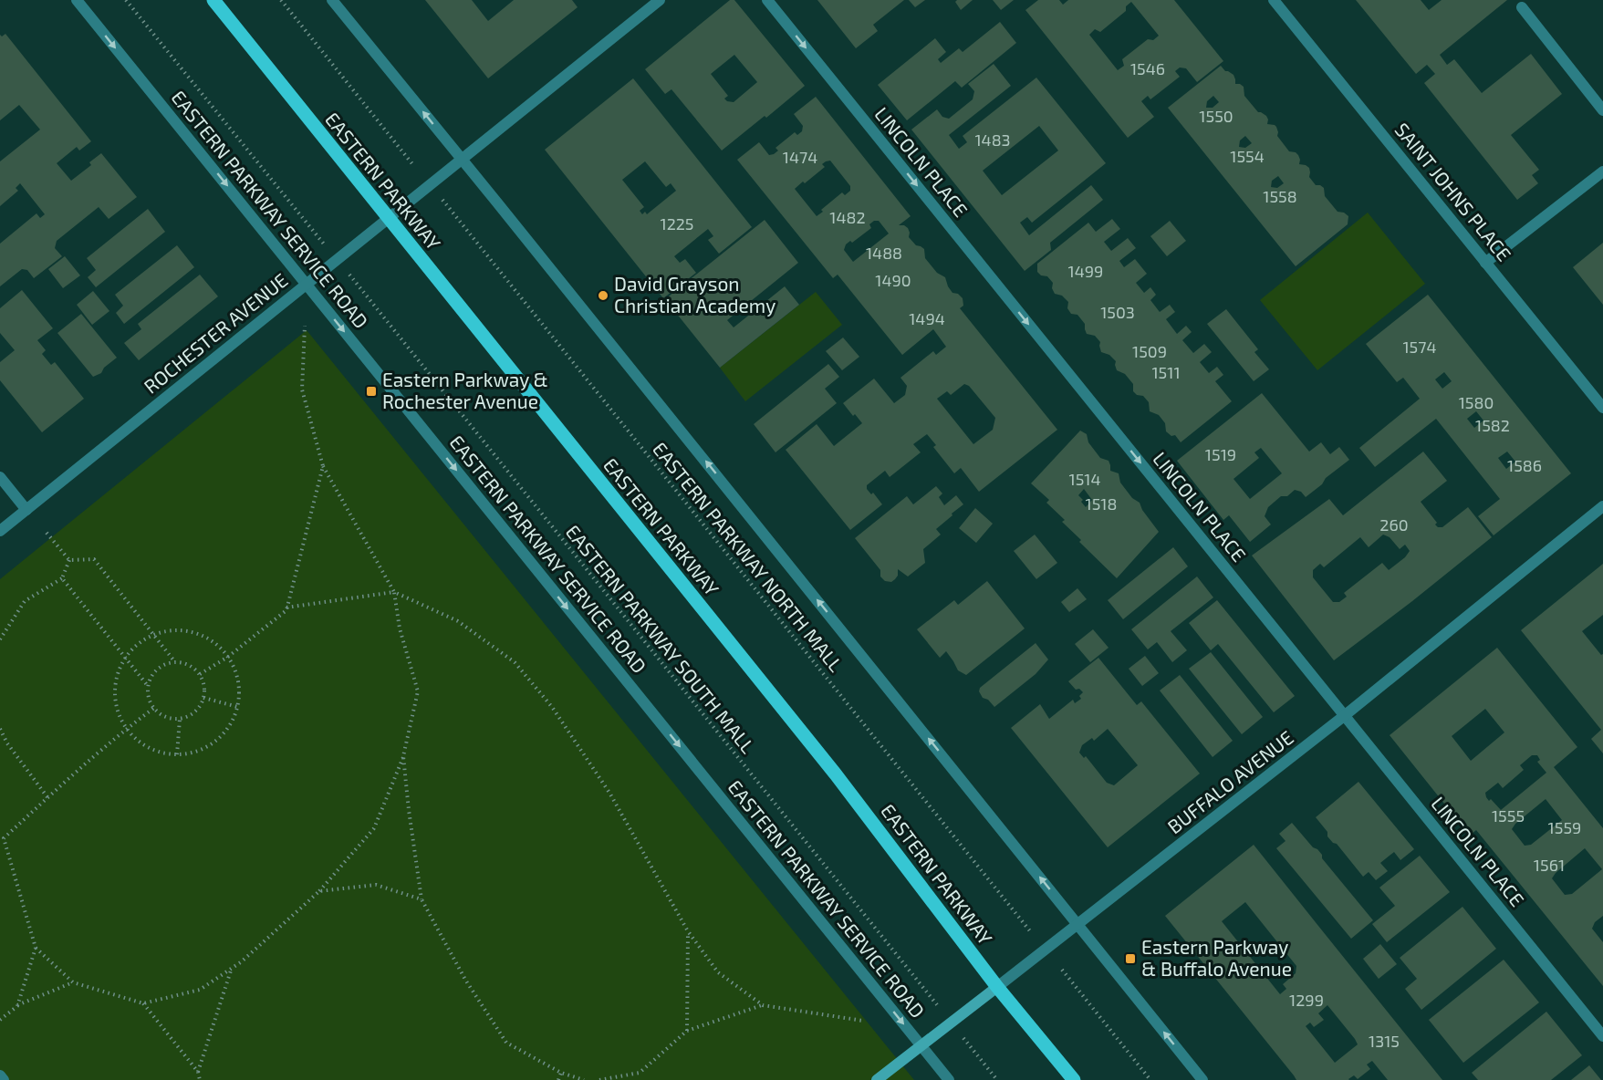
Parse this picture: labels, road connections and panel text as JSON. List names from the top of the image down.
{
  "streets": {
    "main road": ["EASTERN PARKWAY"],
    "street": [
      "LINCOLN PLACE",
      "SAINT JOHNS PLACE",
      "EASTERN PARKWAY SERVICE ROAD",
      "ROCHESTER AVENUE",
      "BUFFALO AVENUE"
    ],
    "path": ["EASTERN PARKWAY NORTH MALL", "EASTERN PARKWAY SOUTH MALL"]
  },
  "crossings": [
    ["LINCOLN PLACE", "BUFFALO AVENUE"],
    ["EASTERN PARKWAY", "ROCHESTER AVENUE"],
    ["EASTERN PARKWAY", "BUFFALO AVENUE"],
    ["EASTERN PARKWAY SERVICE ROAD", "ROCHESTER AVENUE"],
    ["EASTERN PARKWAY SERVICE ROAD", "BUFFALO AVENUE"],
    ["EASTERN PARKWAY SOUTH MALL", "BUFFALO AVENUE"]
  ],
  "one_way": ["LINCOLN PLACE", "EASTERN PARKWAY SERVICE ROAD"],
  "places": {
    "other": ["David Grayson Christian Academy"],
    "transit": ["Eastern Parkway & Rochester Avenue", "Eastern Parkway & Buffalo Avenue"]
  },
  "house_numbers": [
    "1546",
    "1550",
    "1483",
    "1554",
    "1474",
    "1558",
    "1482",
    "1225",
    "1488",
    "1499",
    "1490",
    "1503",
    "1494",
    "1574",
    "1509",
    "1511",
    "1580",
    "1582",
    "1519",
    "1586",
    "1514",
    "1518",
    "260",
    "1555",
    "1559",
    "1561",
    "1299",
    "1315"
  ]
}
